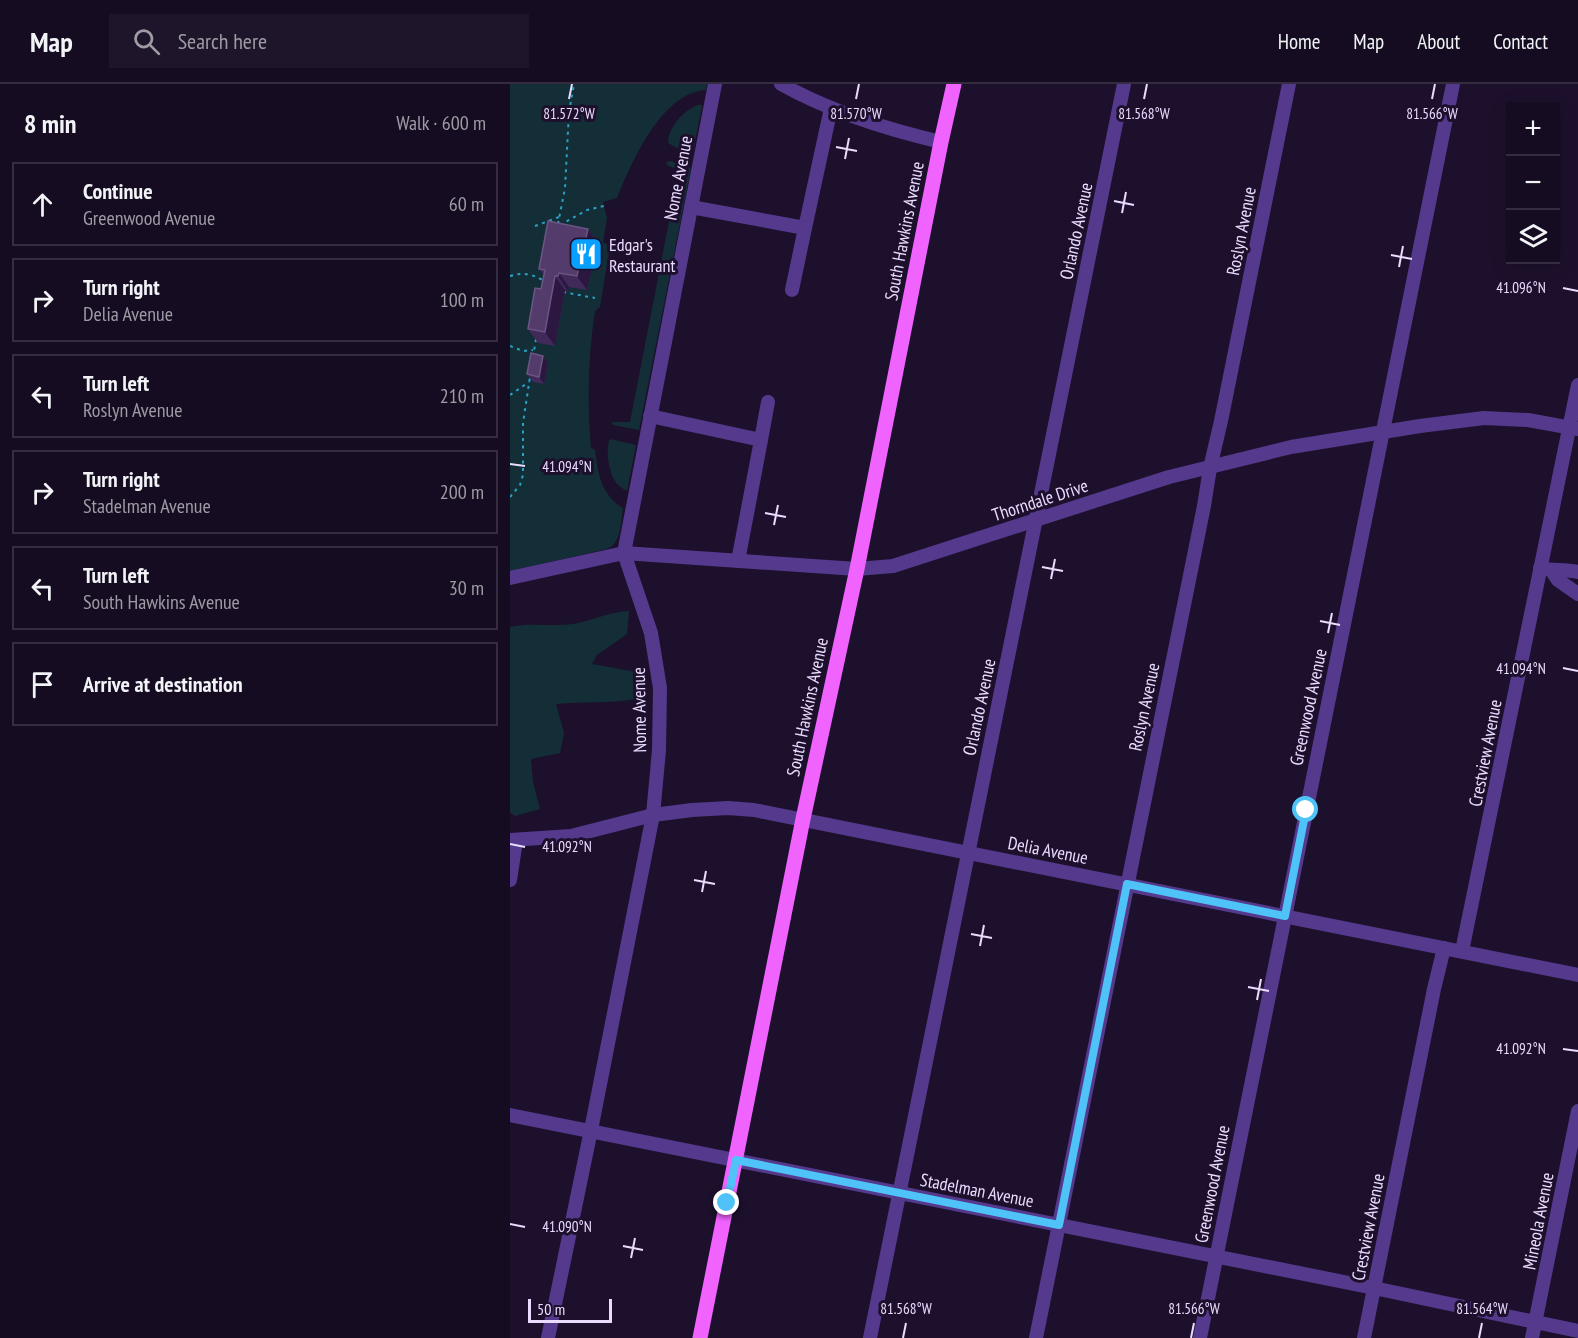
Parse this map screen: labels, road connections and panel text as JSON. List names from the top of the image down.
{
  "streets": {
    "main road": ["South Hawkins Avenue"],
    "street": [
      "Nome Avenue",
      "Orlando Avenue",
      "Roslyn Avenue",
      "Thorndale Drive",
      "Greenwood Avenue",
      "Crestview Avenue",
      "Delia Avenue",
      "Stadelman Avenue",
      "Mineola Avenue"
    ]
  },
  "crossings": [
    ["Nome Avenue", "Thorndale Drive"],
    ["Nome Avenue", "Delia Avenue"],
    ["Nome Avenue", "Stadelman Avenue"],
    ["South Hawkins Avenue", "Thorndale Drive"],
    ["South Hawkins Avenue", "Delia Avenue"],
    ["South Hawkins Avenue", "Stadelman Avenue"],
    ["Orlando Avenue", "Thorndale Drive"],
    ["Orlando Avenue", "Delia Avenue"],
    ["Orlando Avenue", "Stadelman Avenue"],
    ["Roslyn Avenue", "Thorndale Drive"],
    ["Roslyn Avenue", "Delia Avenue"],
    ["Roslyn Avenue", "Stadelman Avenue"],
    ["Thorndale Drive", "Greenwood Avenue"],
    ["Thorndale Drive", "Crestview Avenue"],
    ["Greenwood Avenue", "Delia Avenue"],
    ["Greenwood Avenue", "Stadelman Avenue"],
    ["Crestview Avenue", "Delia Avenue"],
    ["Crestview Avenue", "Stadelman Avenue"],
    ["Stadelman Avenue", "Mineola Avenue"]
  ],
  "places": {
    "restaurant": ["Edgar's Restaurant"]
  },
  "scale_bar": "50 m",
  "page": {
    "header": "Map",
    "search": "Search here",
    "nav": [
      "Home",
      "Map",
      "About",
      "Contact"
    ],
    "heading": ["8 min", "Walk · 600 m"],
    "map_buttons": ["+", "−"],
    "list": [
      ["Continue", "Greenwood Avenue", "60 m"],
      ["Turn right", "Delia Avenue", "100 m"],
      ["Turn left", "Roslyn Avenue", "210 m"],
      ["Turn right", "Stadelman Avenue", "200 m"],
      ["Turn left", "South Hawkins Avenue", "30 m"],
      "Arrive at destination"
    ],
    "scale": "50 m"
  },
  "coordinates": [
    "81.572°W",
    "81.570°W",
    "81.568°W",
    "81.566°W",
    "41.096°N",
    "41.094°N",
    "41.092°N",
    "41.090°N",
    "81.564°W"
  ]
}
